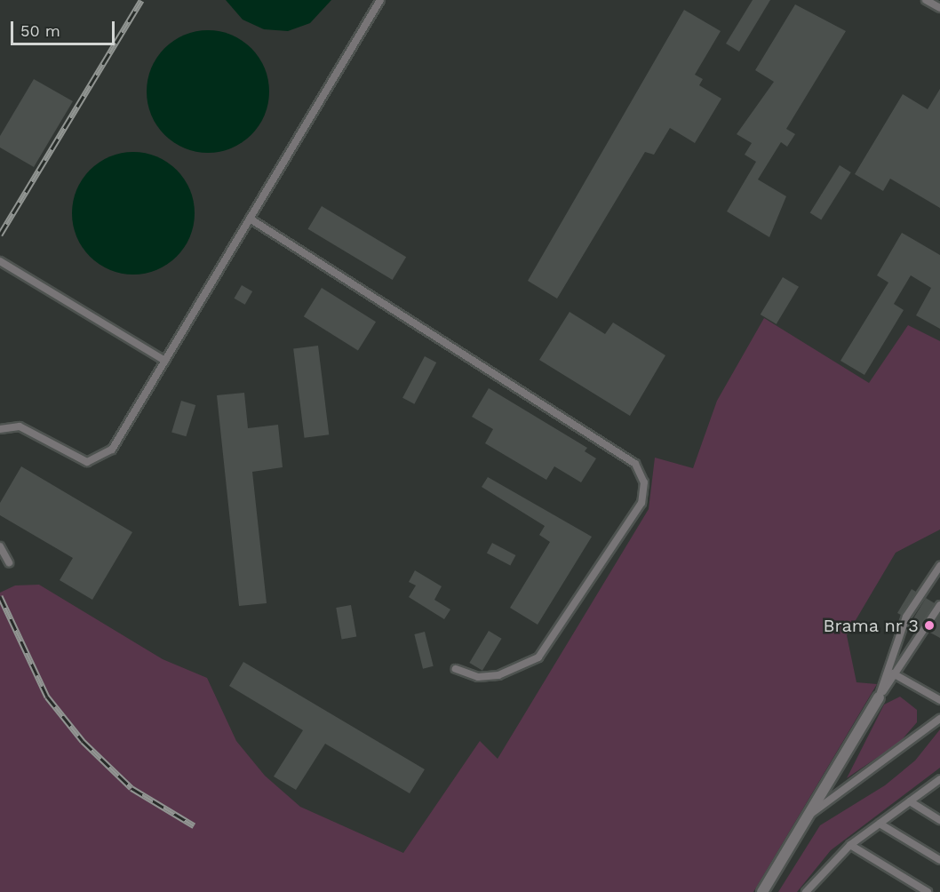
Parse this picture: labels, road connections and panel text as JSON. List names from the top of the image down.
{
  "places": ["Brama nr 3"],
  "scale_bar": "50 m"
}
